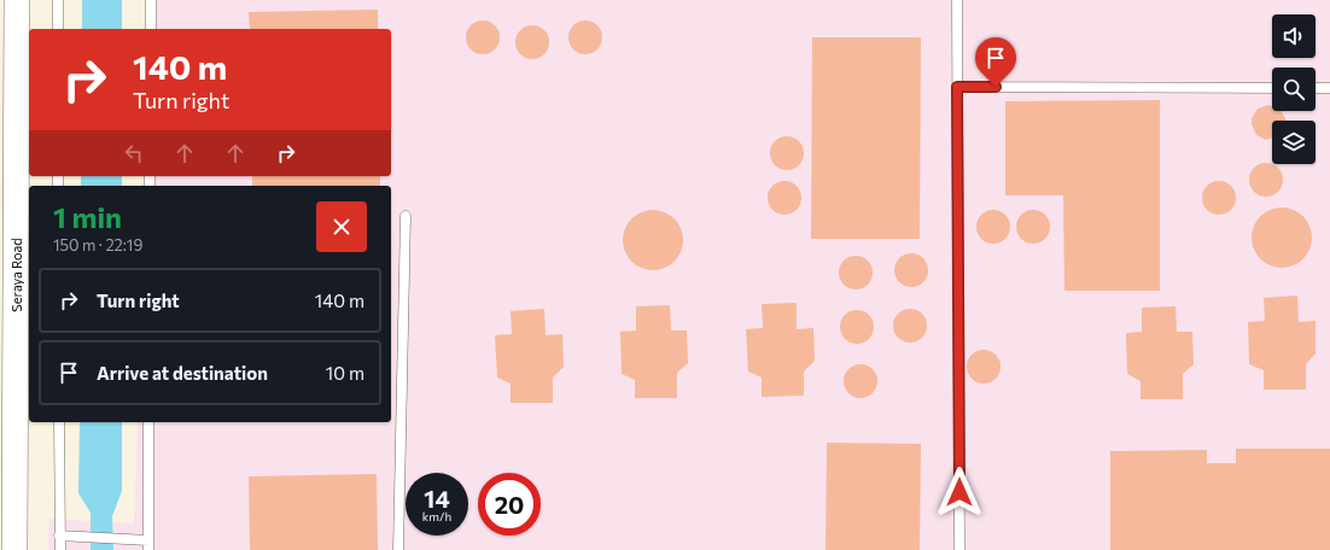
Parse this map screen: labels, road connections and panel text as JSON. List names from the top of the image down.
{
  "streets": {
    "street": ["Seraya Road"]
  },
  "page": {
    "turn": ["140 m", "Turn right"],
    "heading": ["1 min", "150 m · 22:19"],
    "list": [
      {
        "name": "Turn right",
        "value": "140 m"
      },
      {
        "name": "Arrive at destination",
        "value": "10 m"
      }
    ],
    "speed": "14 km/h",
    "limit": "20"
  }
}
